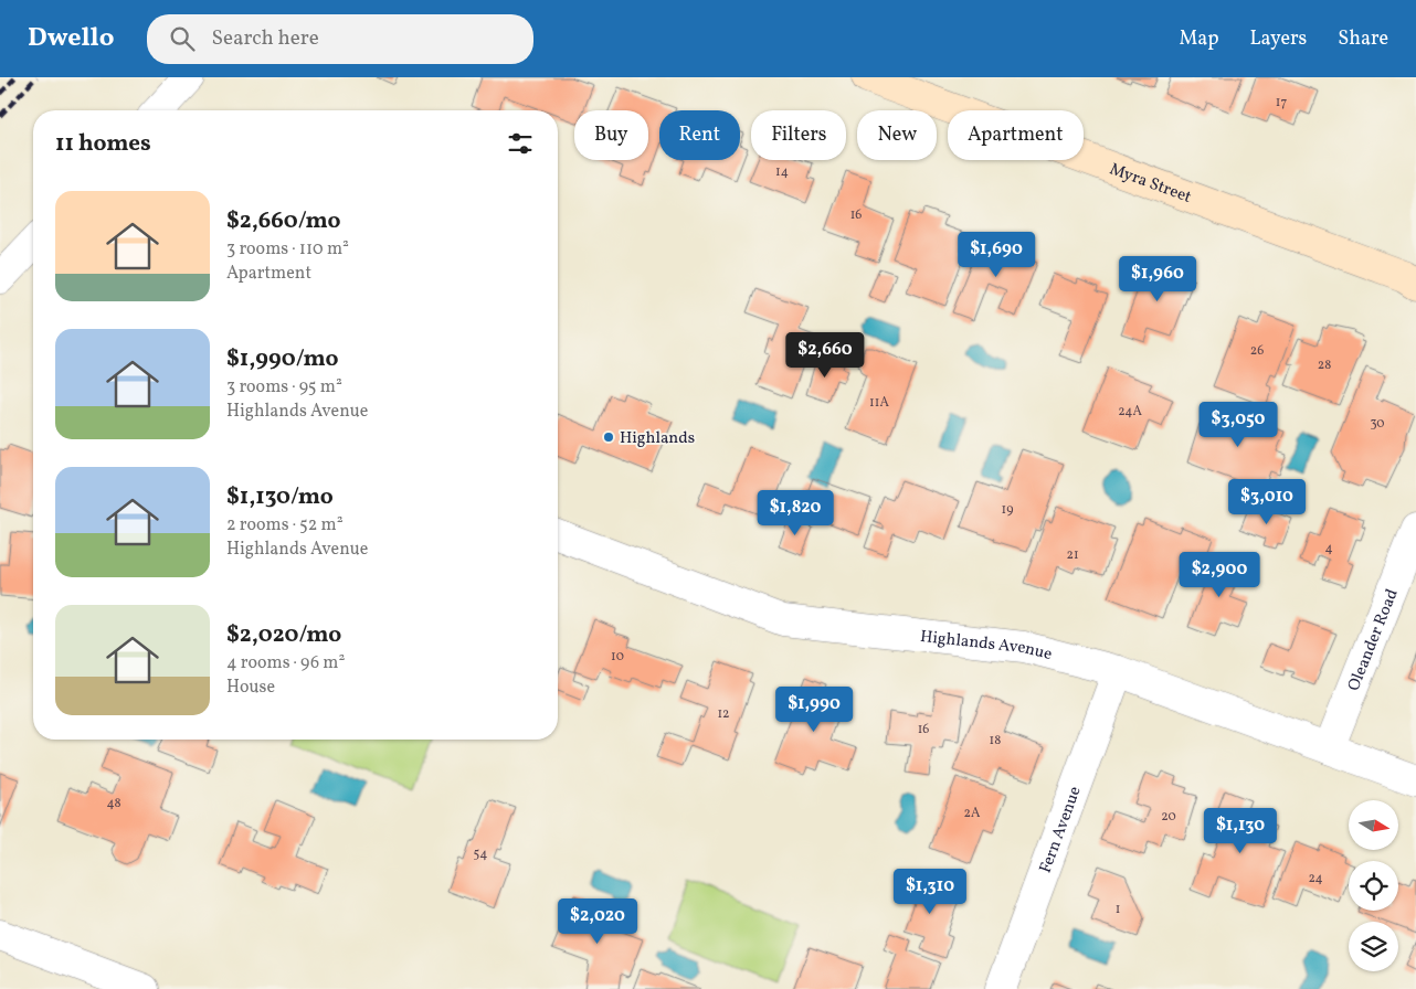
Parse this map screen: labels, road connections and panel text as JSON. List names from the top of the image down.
{
  "streets": {
    "main road": ["Myra Street"],
    "street": ["Oleander Road", "Highlands Avenue", "Fern Avenue"]
  },
  "crossings": [
    ["Oleander Road", "Highlands Avenue"],
    ["Highlands Avenue", "Fern Avenue"]
  ],
  "places": ["Highlands"],
  "house_numbers": [
    "17",
    "14",
    "16",
    "26",
    "28",
    "11A",
    "24A",
    "30",
    "19",
    "4",
    "21",
    "10",
    "12",
    "16",
    "18",
    "48",
    "2A",
    "20",
    "54",
    "24",
    "1"
  ],
  "north": "right",
  "page": {
    "header": "Dwello",
    "search": "Search here",
    "nav": ["Map", "Layers", "Share"],
    "chip": [
      "Buy",
      "Rent",
      "Filters",
      "New",
      "Apartment"
    ],
    "heading": "11 homes",
    "list": [
      {
        "name": "$2,660/mo",
        "note": "3 rooms · 110 m² · Apartment"
      },
      {
        "name": "$1,990/mo",
        "note": "3 rooms · 95 m² · Highlands Avenue"
      },
      {
        "name": "$1,130/mo",
        "note": "2 rooms · 52 m² · Highlands Avenue"
      },
      {
        "name": "$2,020/mo",
        "note": "4 rooms · 96 m² · House"
      }
    ],
    "price": [
      "$1,690",
      "$1,960",
      "$2,660",
      "$3,050",
      "$3,010",
      "$1,820",
      "$2,900",
      "$1,990",
      "$1,130",
      "$1,310",
      "$2,020"
    ]
  }
}
